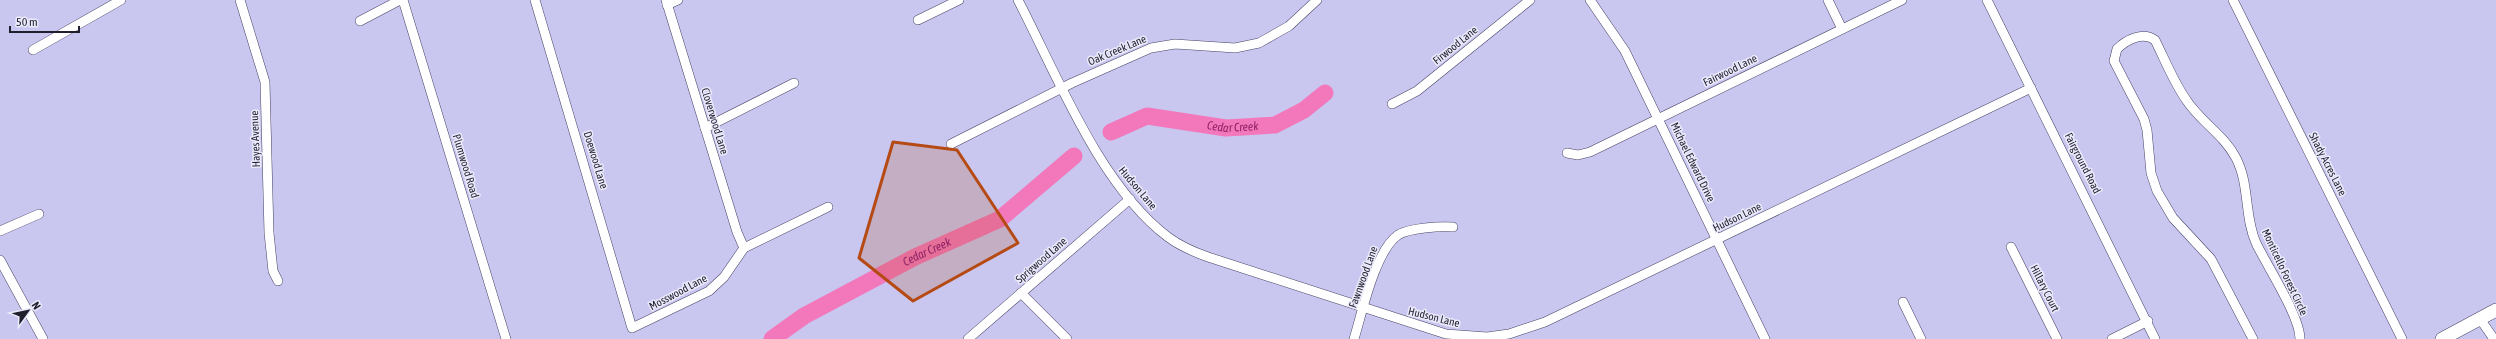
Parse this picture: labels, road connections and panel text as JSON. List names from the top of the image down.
{
  "streets": {
    "street": [
      "Firwood Lane",
      "Oak Creek Lane",
      "Fairwood Lane",
      "Cloverwood Lane",
      "Hayes Avenue",
      "Doewood Lane",
      "Michael Edward Drive",
      "Fairground Road",
      "Shady Acres Lane",
      "Plumwood Road",
      "Hudson Lane",
      "Sprigwood Lane",
      "Monticello Forest Circle",
      "Fawnwood Lane",
      "Hillary Court",
      "Mosswood Lane"
    ]
  },
  "crossings": [
    ["Oak Creek Lane", "Hudson Lane"],
    ["Fairwood Lane", "Michael Edward Drive"],
    ["Cloverwood Lane", "Mosswood Lane"],
    ["Doewood Lane", "Mosswood Lane"],
    ["Michael Edward Drive", "Hudson Lane"],
    ["Fairground Road", "Hudson Lane"],
    ["Hudson Lane", "Sprigwood Lane"],
    ["Hudson Lane", "Fawnwood Lane"]
  ],
  "water": ["Cedar Creek"],
  "scale_bar": "50 m",
  "north": "top right"
}
